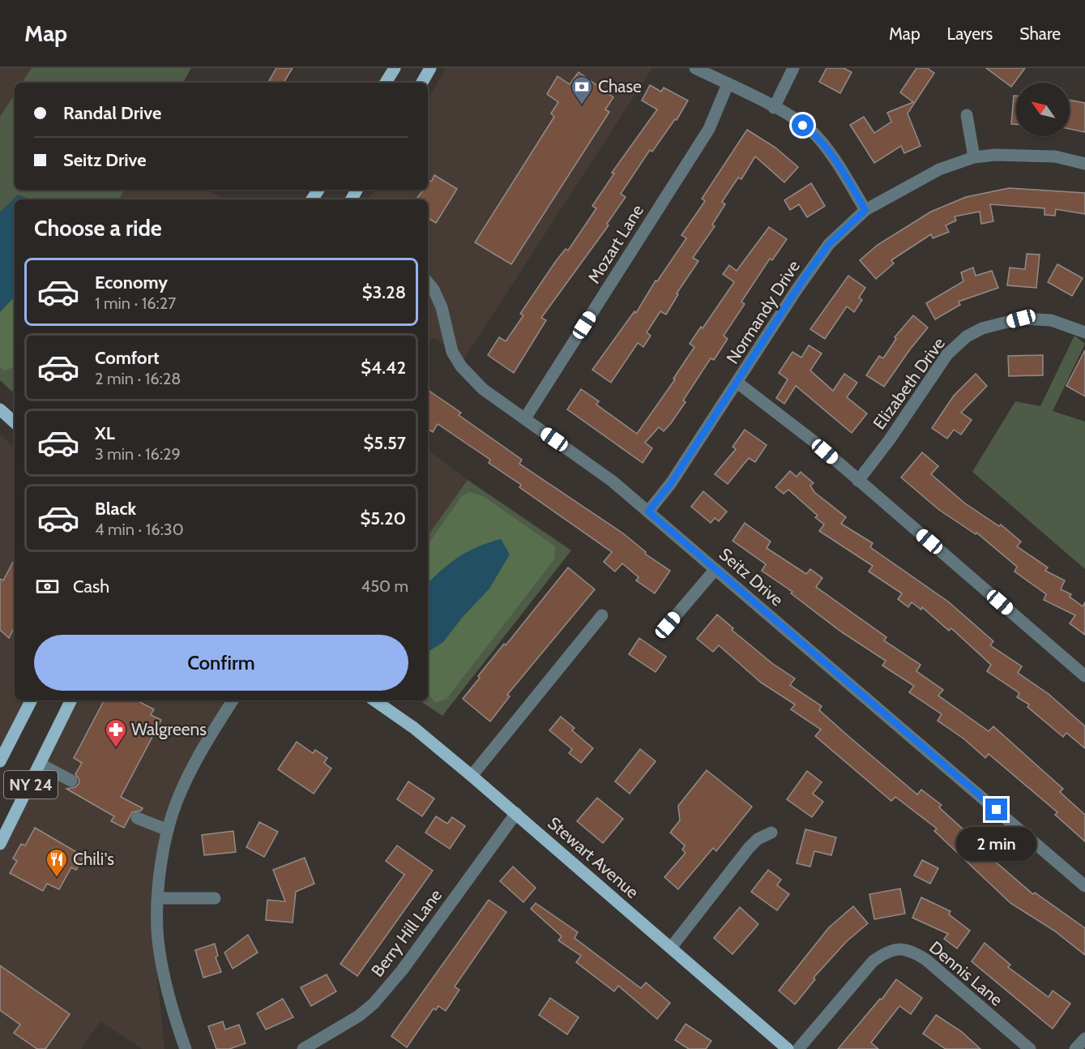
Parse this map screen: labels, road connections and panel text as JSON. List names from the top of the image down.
{
  "streets": {
    "main road": ["NY 24", "Stewart Avenue"],
    "street": [
      "Mozart Lane",
      "Normandy Drive",
      "Elizabeth Drive",
      "Seitz Drive",
      "Berry Hill Lane",
      "Dennis Lane"
    ]
  },
  "crossings": [
    ["Mozart Lane", "Seitz Drive"],
    ["Normandy Drive", "Seitz Drive"],
    ["Stewart Avenue", "Berry Hill Lane"]
  ],
  "places": {
    "bank": ["Chase"],
    "pharmacy": ["Walgreens"],
    "restaurant": ["Chili's"]
  },
  "north": "top left",
  "page": {
    "header": "Map",
    "nav": ["Map", "Layers", "Share"],
    "banner": ["Randal Drive", "Seitz Drive"],
    "heading": "Choose a ride",
    "list": [
      {
        "name": "Economy",
        "note": "1 min · 16:27",
        "value": "$3.28"
      },
      {
        "name": "Comfort",
        "note": "2 min · 16:28",
        "value": "$4.42"
      },
      {
        "name": "XL",
        "note": "3 min · 16:29",
        "value": "$5.57"
      },
      {
        "name": "Black",
        "note": "4 min · 16:30",
        "value": "$5.20"
      }
    ],
    "pay": ["Cash", "450 m"],
    "buttons": "Confirm",
    "bubble": "2 min"
  }
}
